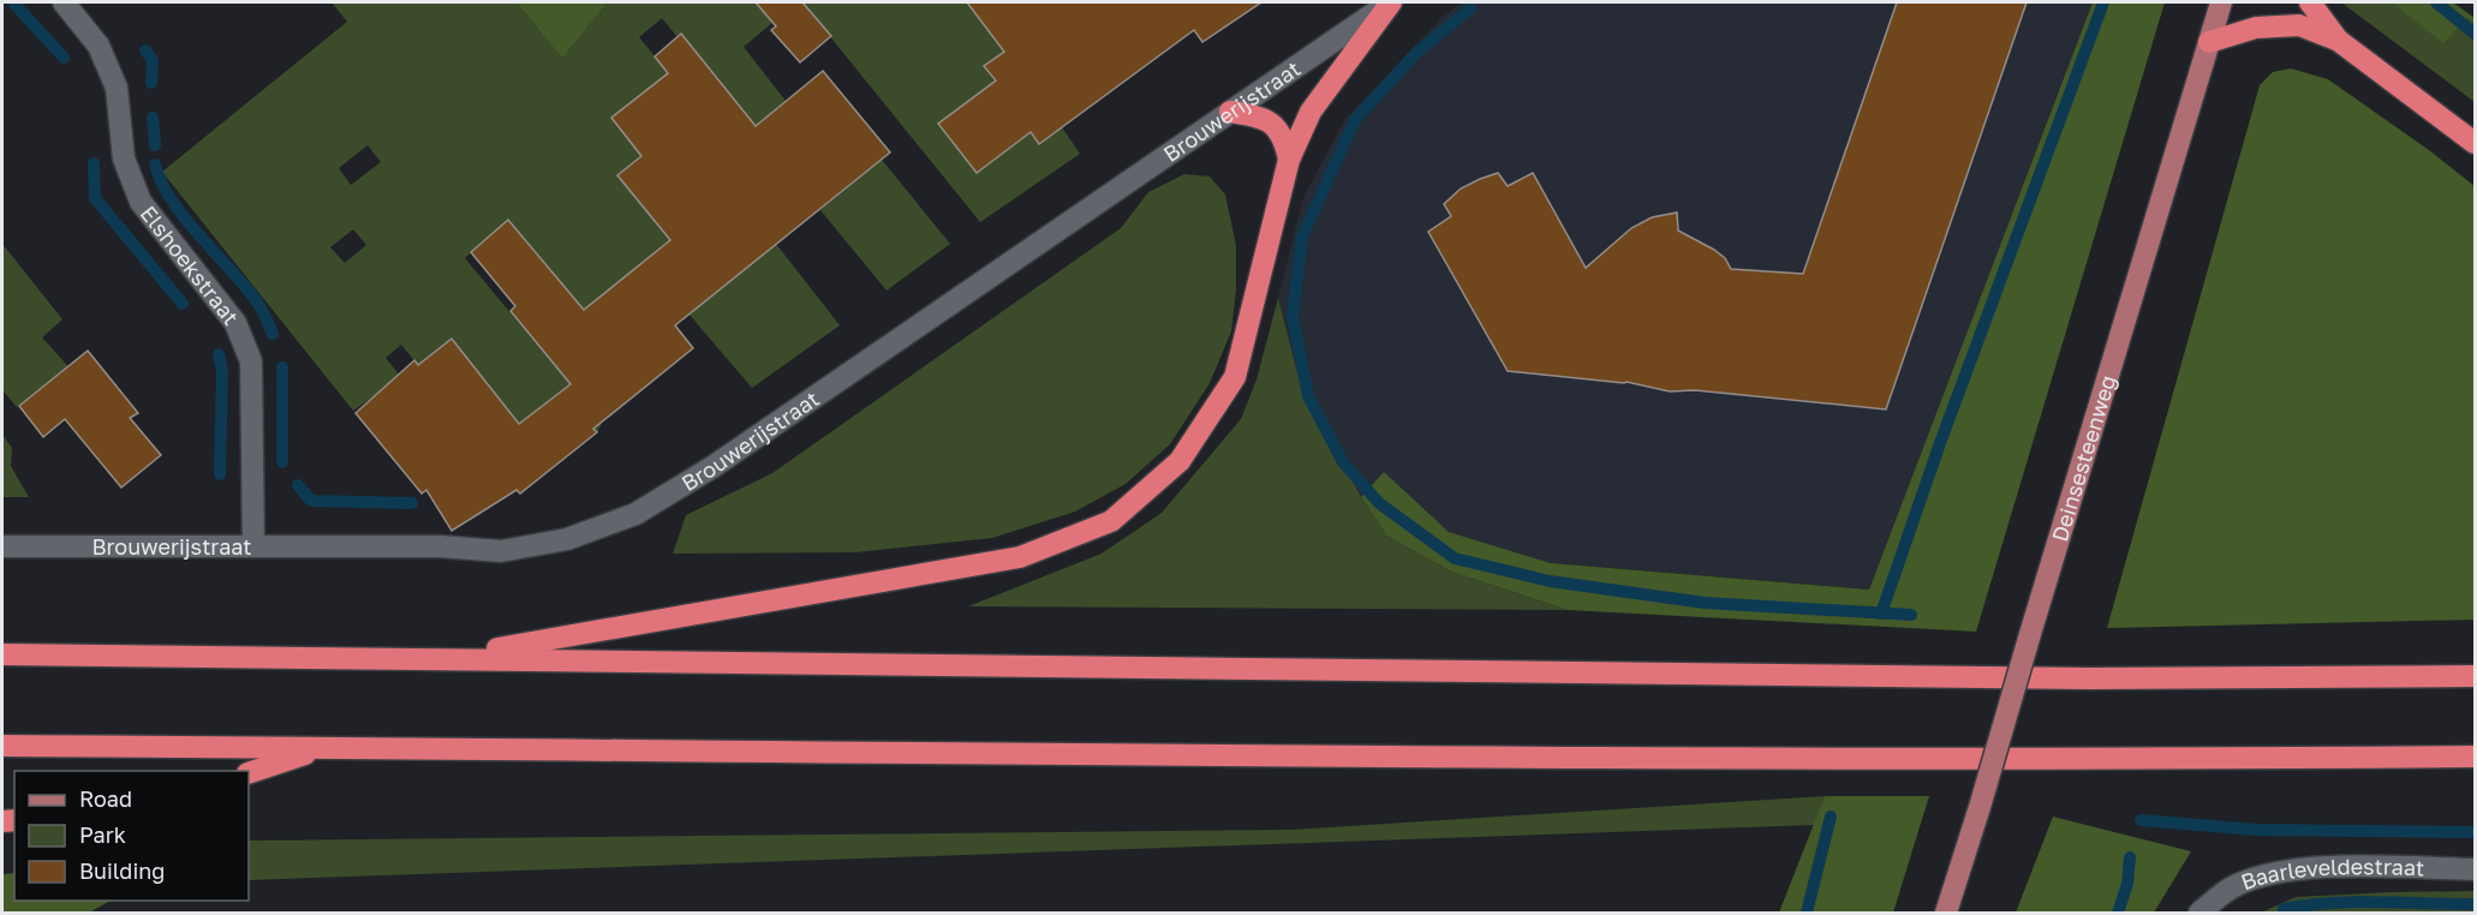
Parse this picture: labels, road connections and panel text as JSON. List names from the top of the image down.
{
  "streets": {
    "main road": ["Deinsesteenweg"],
    "street": ["Brouwerijstraat", "Elshoekstraat", "Baarleveldestraat"]
  },
  "crossings": [
    ["Brouwerijstraat", "Elshoekstraat"]
  ],
  "legend": ["Road", "Park", "Building"]
}
